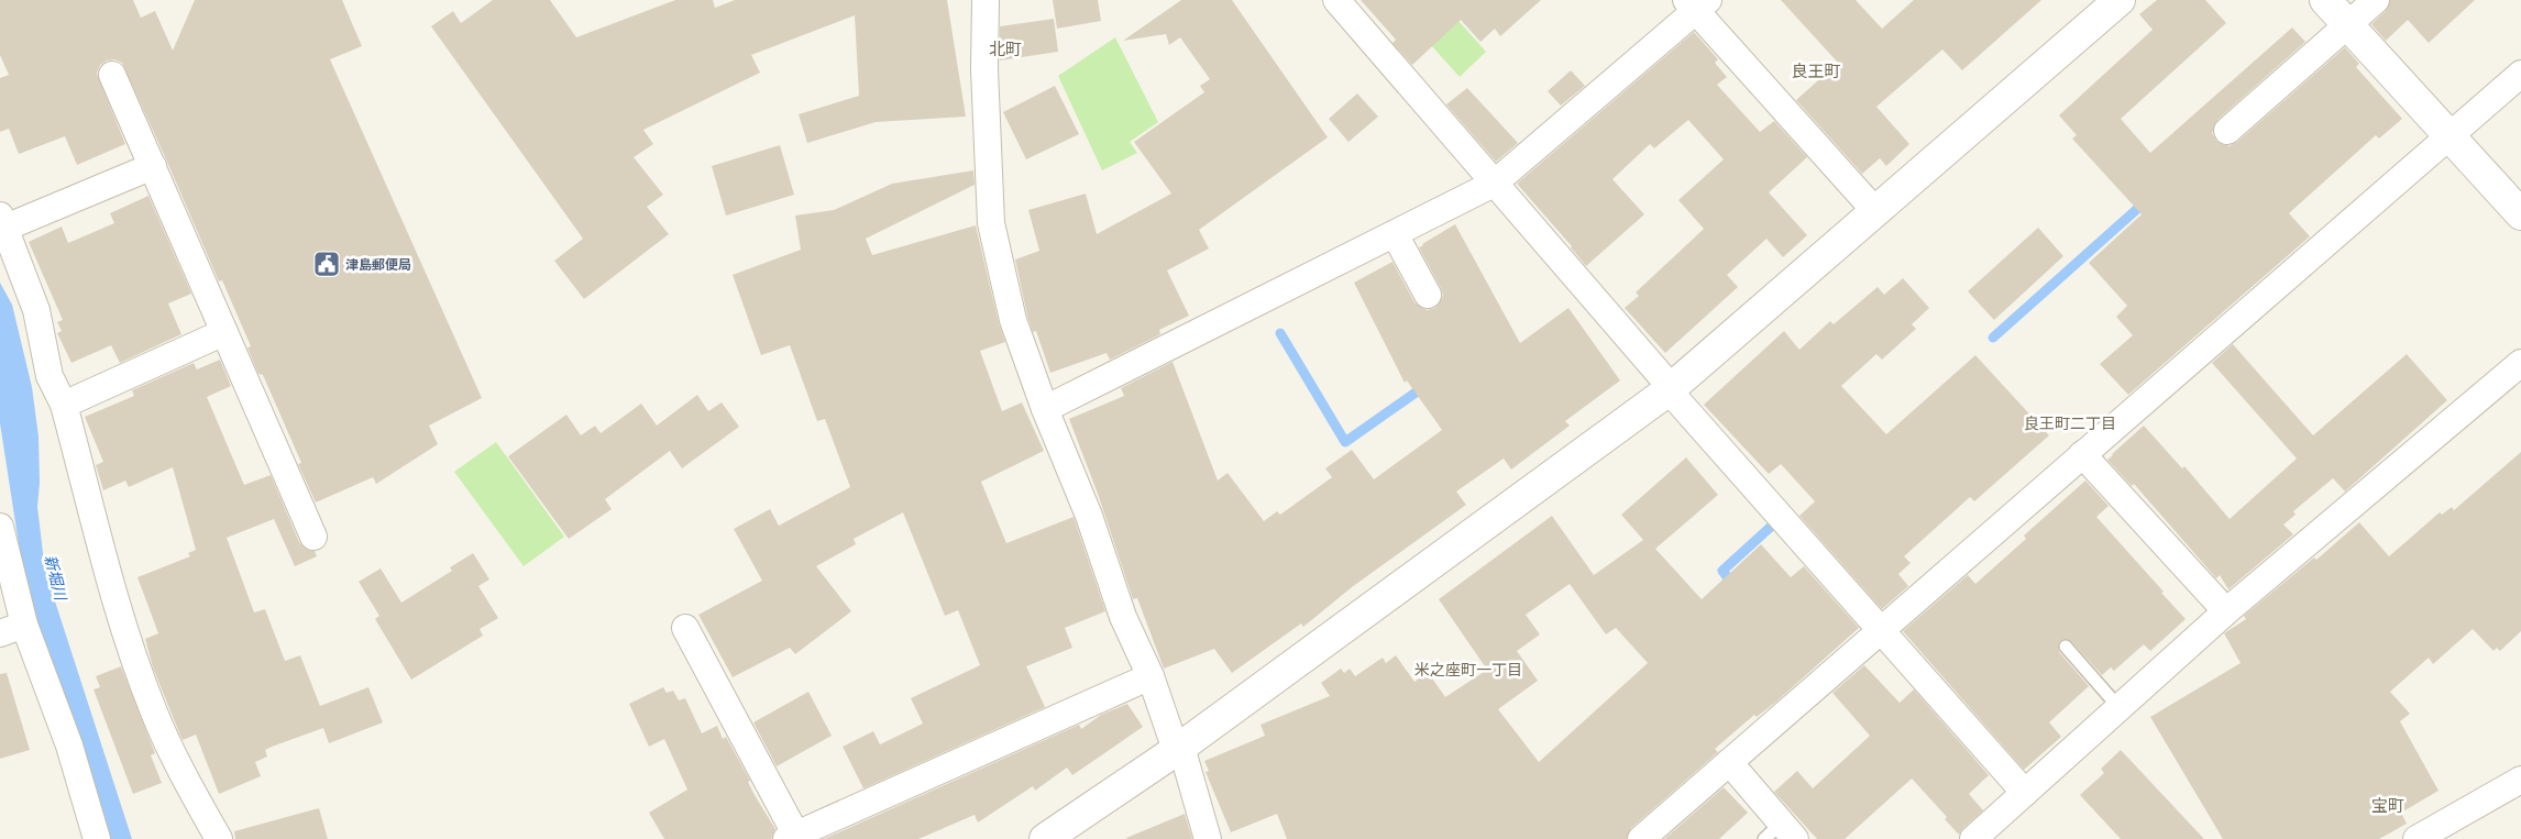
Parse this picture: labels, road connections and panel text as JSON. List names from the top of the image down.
{
  "districts": [
    "北町",
    "良王町",
    "良王町二丁目",
    "米之座町一丁目",
    "宝町"
  ],
  "water": ["新堀川"],
  "places": {
    "public building": ["津島郵便局"]
  }
}
